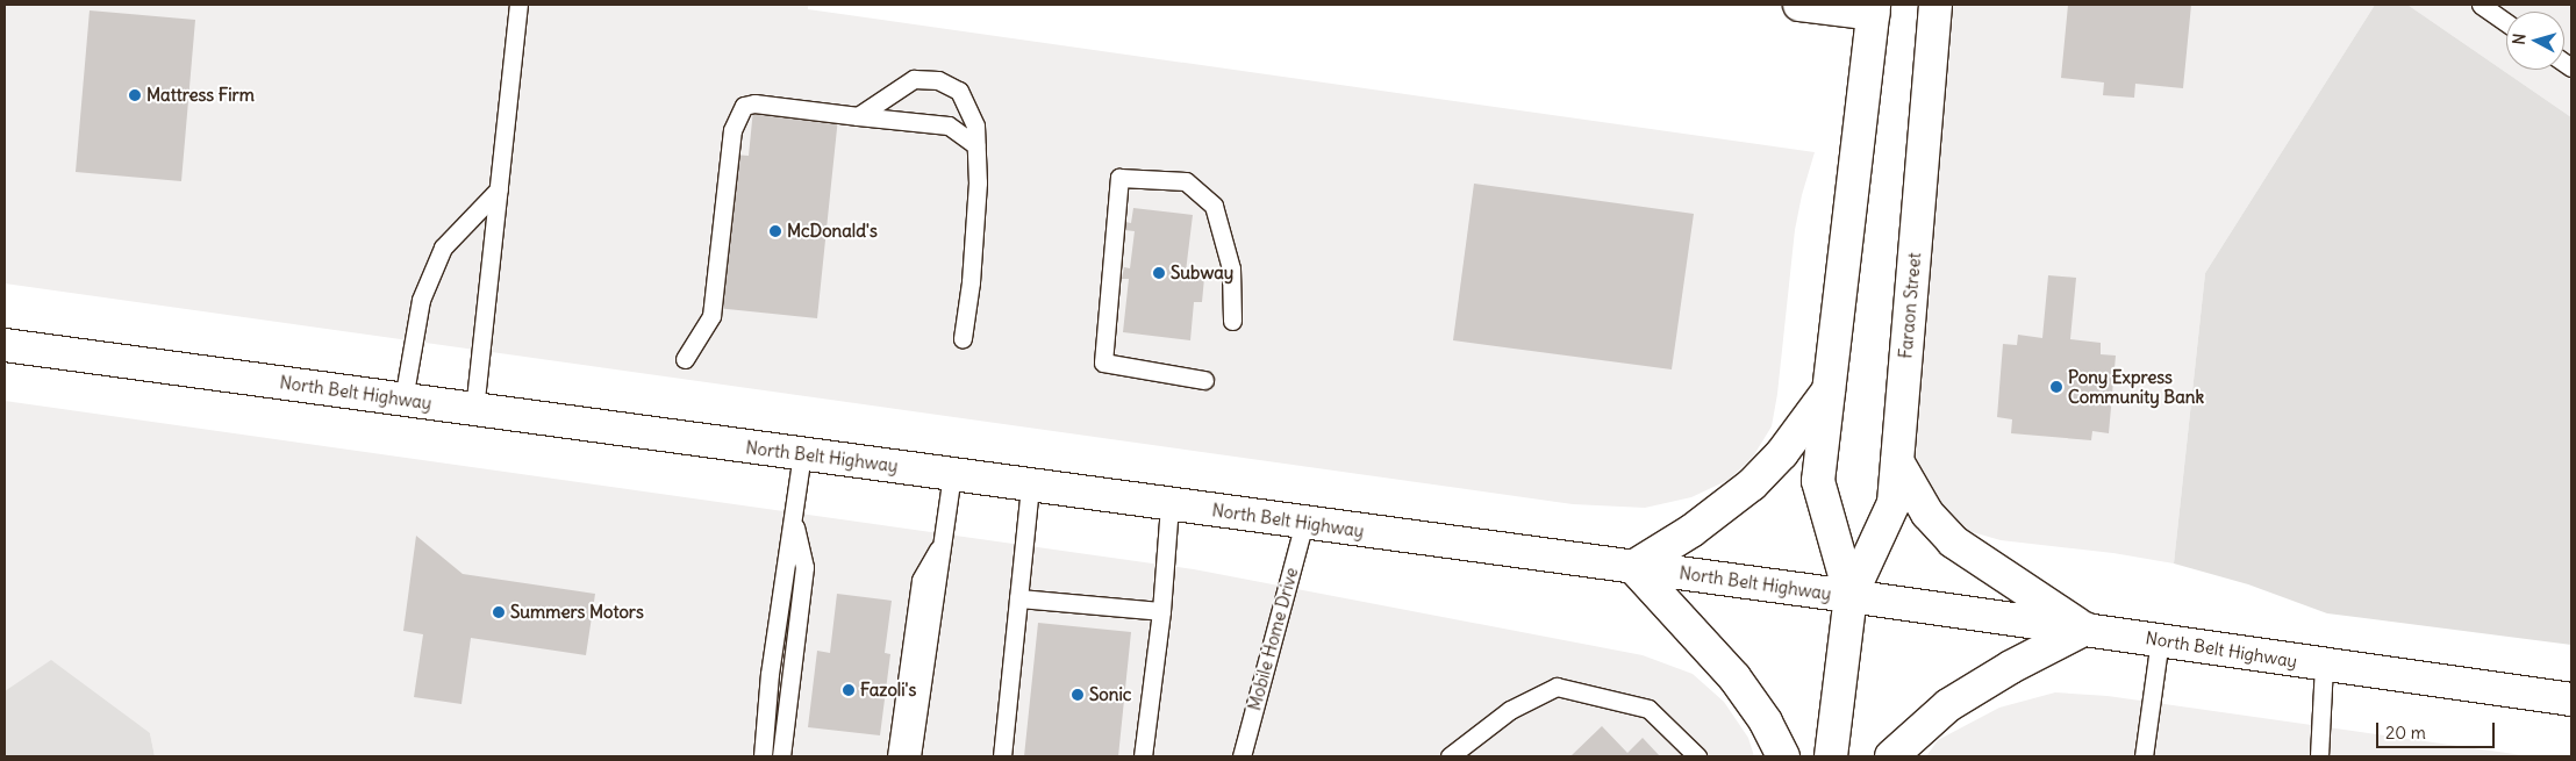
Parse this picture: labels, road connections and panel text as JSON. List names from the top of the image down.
{
  "streets": {
    "main road": ["Faraon Street", "North Belt Highway"],
    "lane": ["Mobile Home Drive"]
  },
  "crossings": [
    ["Faraon Street", "North Belt Highway"],
    ["North Belt Highway", "Mobile Home Drive"]
  ],
  "places": [
    "Mattress Firm",
    "McDonald's",
    "Subway",
    "Pony Express Community Bank",
    "Summers Motors",
    "Fazoli's",
    "Sonic"
  ],
  "scale_bar": "20 m",
  "north": "left"
}
